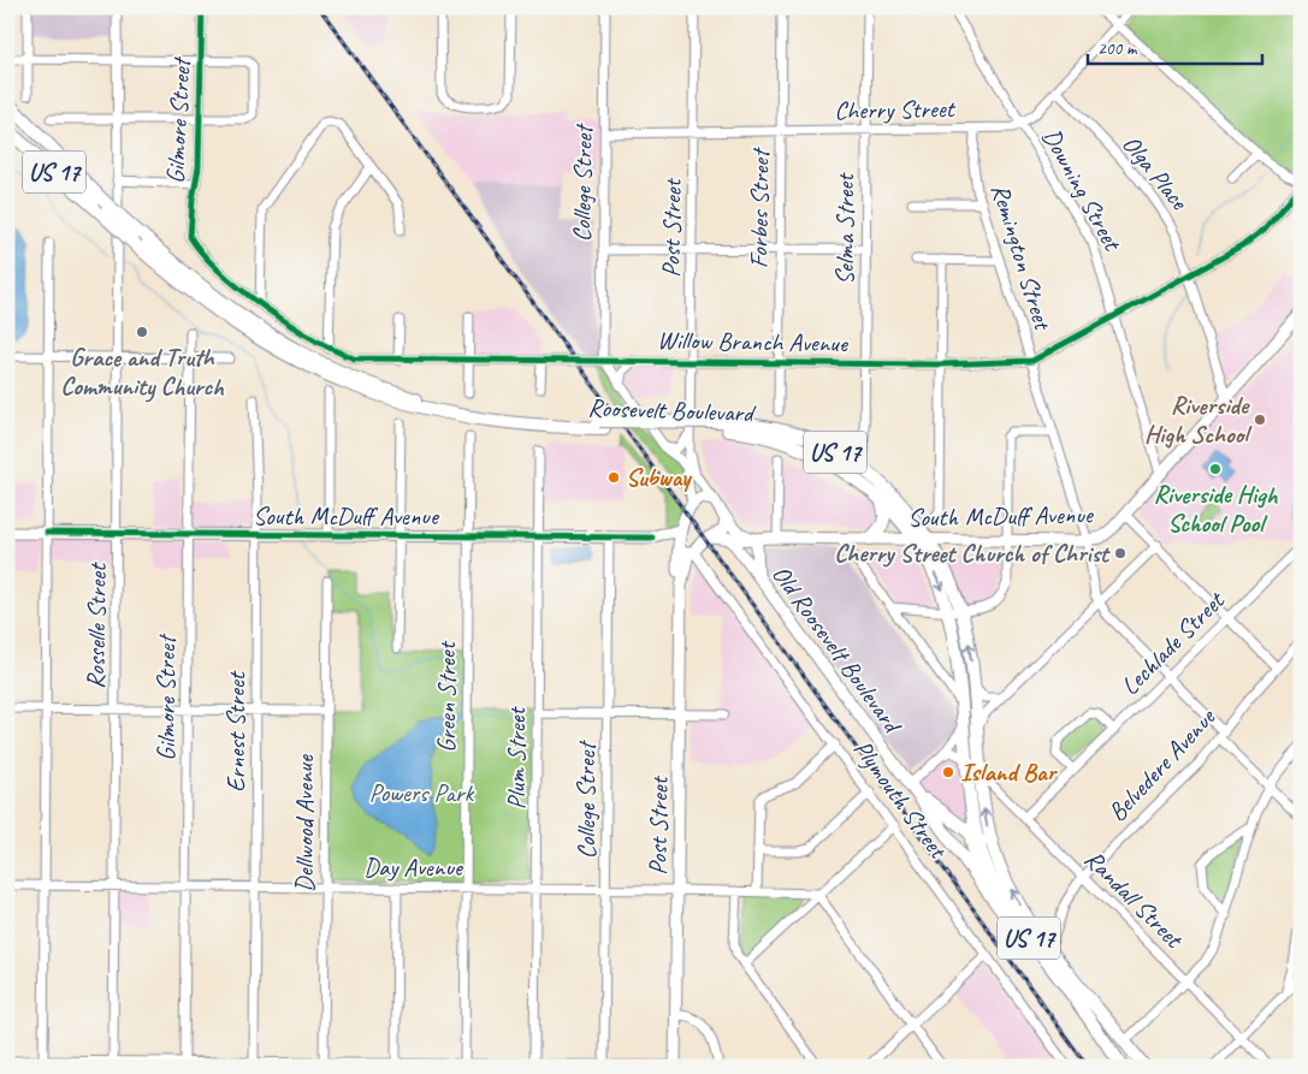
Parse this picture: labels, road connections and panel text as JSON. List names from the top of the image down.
{
  "streets": {
    "highway": ["US 17", "Roosevelt Boulevard"],
    "main road": ["Post Street", "South McDuff Avenue", "Old Roosevelt Boulevard"],
    "street": [
      "Cherry Street",
      "Gilmore Street",
      "Olga Place",
      "College Street",
      "Downing Street",
      "Forbes Street",
      "Selma Street",
      "Remington Street",
      "Willow Branch Avenue",
      "Rosselle Street",
      "Lechlade Street",
      "Green Street",
      "Ernest Street",
      "Plum Street",
      "Belvedere Avenue",
      "Plymouth Street",
      "Dellwood Avenue",
      "Day Avenue",
      "Randall Street"
    ]
  },
  "crossings": [
    ["Cherry Street", "College Street"],
    ["Cherry Street", "Downing Street"],
    ["Cherry Street", "Forbes Street"],
    ["Cherry Street", "Post Street"],
    ["Cherry Street", "Selma Street"],
    ["Cherry Street", "Remington Street"],
    ["Gilmore Street", "Willow Branch Avenue"],
    ["Gilmore Street", "South McDuff Avenue"],
    ["Gilmore Street", "Day Avenue"],
    ["US 17", "Roosevelt Boulevard"],
    ["Olga Place", "Willow Branch Avenue"],
    ["Olga Place", "South McDuff Avenue"],
    ["College Street", "Willow Branch Avenue"],
    ["College Street", "South McDuff Avenue"],
    ["College Street", "Day Avenue"],
    ["Downing Street", "Willow Branch Avenue"],
    ["Downing Street", "South McDuff Avenue"],
    ["Forbes Street", "Willow Branch Avenue"],
    ["Post Street", "Willow Branch Avenue"],
    ["Post Street", "South McDuff Avenue"],
    ["Post Street", "Plymouth Street"],
    ["Post Street", "Day Avenue"],
    ["Selma Street", "Willow Branch Avenue"],
    ["Remington Street", "Willow Branch Avenue"],
    ["Remington Street", "South McDuff Avenue"],
    ["Roosevelt Boulevard", "South McDuff Avenue"],
    ["Roosevelt Boulevard", "Belvedere Avenue"],
    ["Roosevelt Boulevard", "Randall Street"],
    ["South McDuff Avenue", "Rosselle Street"],
    ["South McDuff Avenue", "Old Roosevelt Boulevard"],
    ["South McDuff Avenue", "Green Street"],
    ["South McDuff Avenue", "Ernest Street"],
    ["South McDuff Avenue", "Plum Street"],
    ["Rosselle Street", "Day Avenue"],
    ["Lechlade Street", "Randall Street"],
    ["Green Street", "Day Avenue"],
    ["Ernest Street", "Day Avenue"],
    ["Plum Street", "Day Avenue"],
    ["Belvedere Avenue", "Randall Street"],
    ["Dellwood Avenue", "Day Avenue"]
  ],
  "parks": ["Powers Park"],
  "places": [
    "Grace and Truth Community Church",
    "Riverside High School",
    "Riverside High School Pool",
    "Subway",
    "Cherry Street Church of Christ",
    "Island Bar"
  ],
  "scale_bar": "200 m"
}
